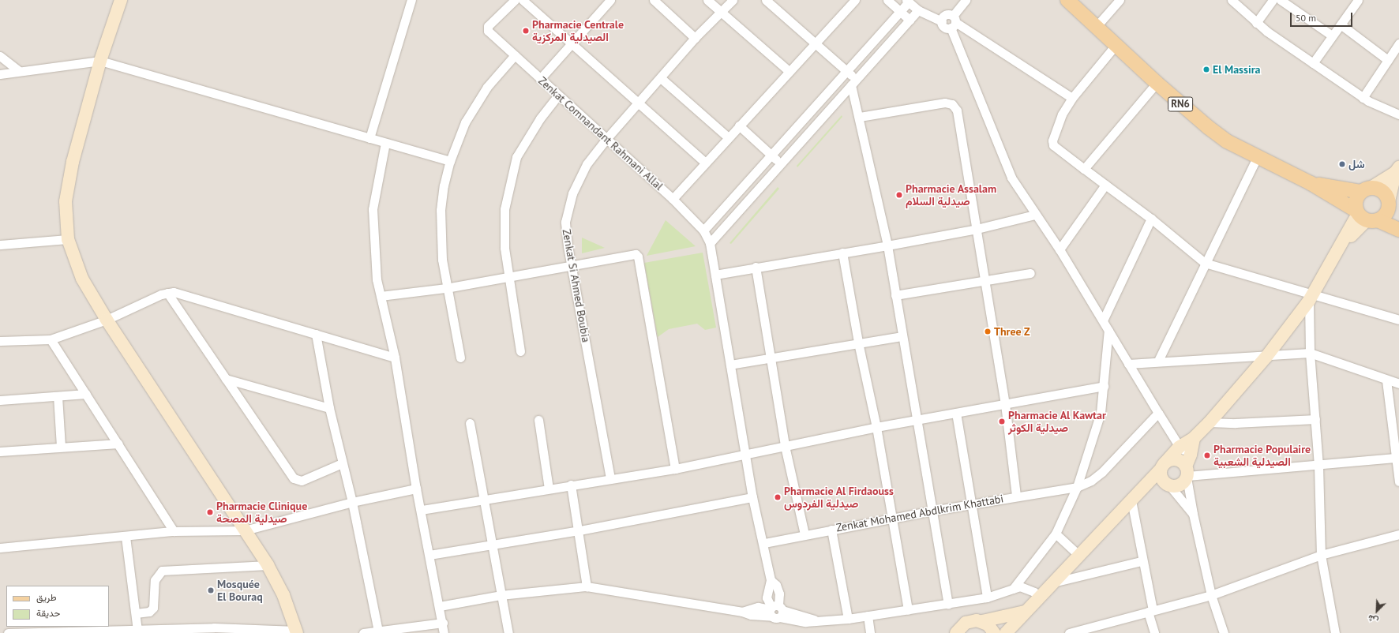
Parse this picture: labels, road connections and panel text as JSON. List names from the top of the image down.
{
  "streets": {
    "main road": ["RN6"],
    "street": ["Zenkat Comnandant Rahmani Allal", "Zenkat Si Ahmed Boubia", "Zenkat Mohamed Abdlkrim Khattabi"]
  },
  "crossings": [
    ["Zenkat Comnandant Rahmani Allal", "Zenkat Si Ahmed Boubia"],
    ["Zenkat Comnandant Rahmani Allal", "Zenkat Mohamed Abdlkrim Khattabi"]
  ],
  "places": [
    "Pharmacie Centrale الصيدلية المركزية",
    "El Massira",
    "شل",
    "Pharmacie Assalam صيدلية السلام",
    "Three Z",
    "Pharmacie Al Kawtar صيدلية الكوثر",
    "Pharmacie Populaire الصيدلية الشعبية",
    "Pharmacie Al Firdaouss صيدلية الفردوس",
    "Pharmacie Clinique صيدلية المصحة",
    "Mosquée El Bouraq"
  ],
  "legend": ["طريق", "حديقة"],
  "scale_bar": "50 m",
  "north": "bottom left"
}
